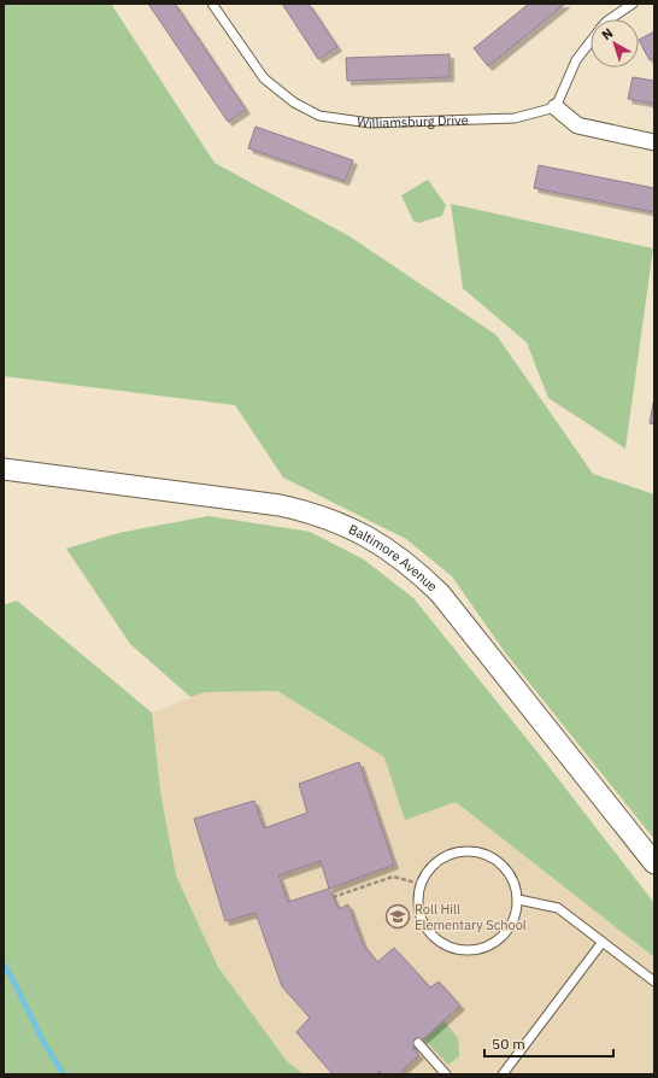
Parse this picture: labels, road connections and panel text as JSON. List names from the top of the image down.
{
  "streets": {
    "street": ["Baltimore Avenue"],
    "lane": ["Williamsburg Drive"]
  },
  "places": {
    "school or university": ["Roll Hill Elementary School"]
  },
  "scale_bar": "50 m",
  "north": "top left"
}
